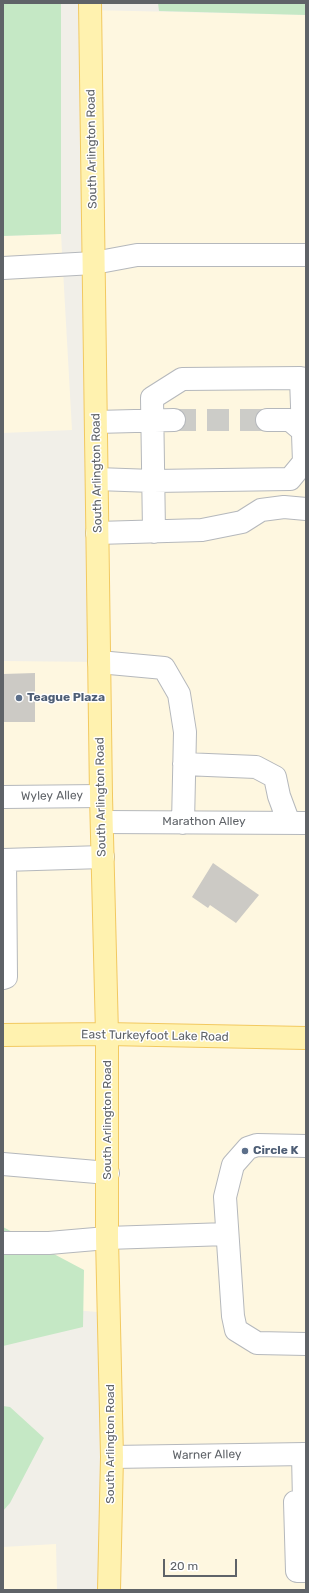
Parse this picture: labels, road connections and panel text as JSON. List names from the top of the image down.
{
  "streets": {
    "main road": ["South Arlington Road", "East Turkeyfoot Lake Road"],
    "lane": ["Wyley Alley", "Marathon Alley", "Warner Alley"]
  },
  "crossings": [
    ["South Arlington Road", "Wyley Alley"],
    ["South Arlington Road", "Marathon Alley"],
    ["South Arlington Road", "East Turkeyfoot Lake Road"],
    ["South Arlington Road", "Warner Alley"]
  ],
  "places": ["Teague Plaza", "Circle K"],
  "scale_bar": "20 m"
}
